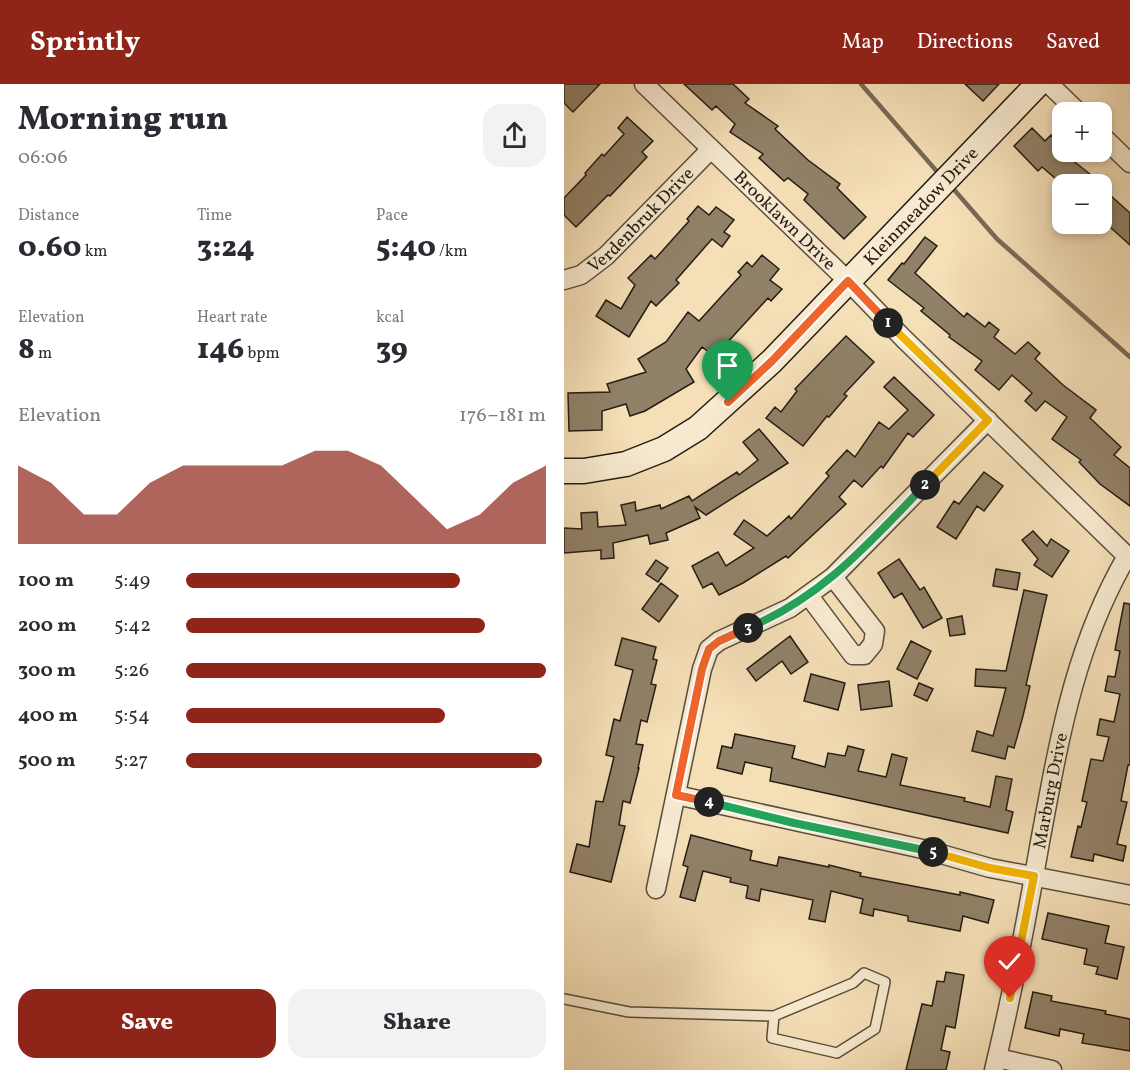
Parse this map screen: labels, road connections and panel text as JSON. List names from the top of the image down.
{
  "streets": {
    "street": [
      "Kleinmeadow Drive",
      "Verdenbruk Drive",
      "Brooklawn Drive",
      "Marburg Drive"
    ]
  },
  "crossings": [
    ["Kleinmeadow Drive", "Brooklawn Drive"],
    ["Verdenbruk Drive", "Brooklawn Drive"],
    ["Brooklawn Drive", "Marburg Drive"]
  ],
  "page": {
    "header": "Sprintly",
    "nav": ["Map", "Directions", "Saved"],
    "heading": ["Morning run", "06:06"],
    "map_buttons": ["+", "−"],
    "stats": [
      ["Distance", "0.60 km"],
      ["Time", "3:24"],
      ["Pace", "5:40 /km"],
      ["Elevation", "8 m"],
      ["Heart rate", "146 bpm"],
      ["kcal", "39"]
    ],
    "pins": [
      "1",
      "2",
      "3",
      "4",
      "5"
    ],
    "chart": ["Elevation", "176–181 m"],
    "list": [
      {
        "name": "100 m",
        "note": "5:49"
      },
      {
        "name": "200 m",
        "note": "5:42"
      },
      {
        "name": "300 m",
        "note": "5:26"
      },
      {
        "name": "400 m",
        "note": "5:54"
      },
      {
        "name": "500 m",
        "note": "5:27"
      }
    ],
    "buttons": ["Save", "Share"]
  }
}
